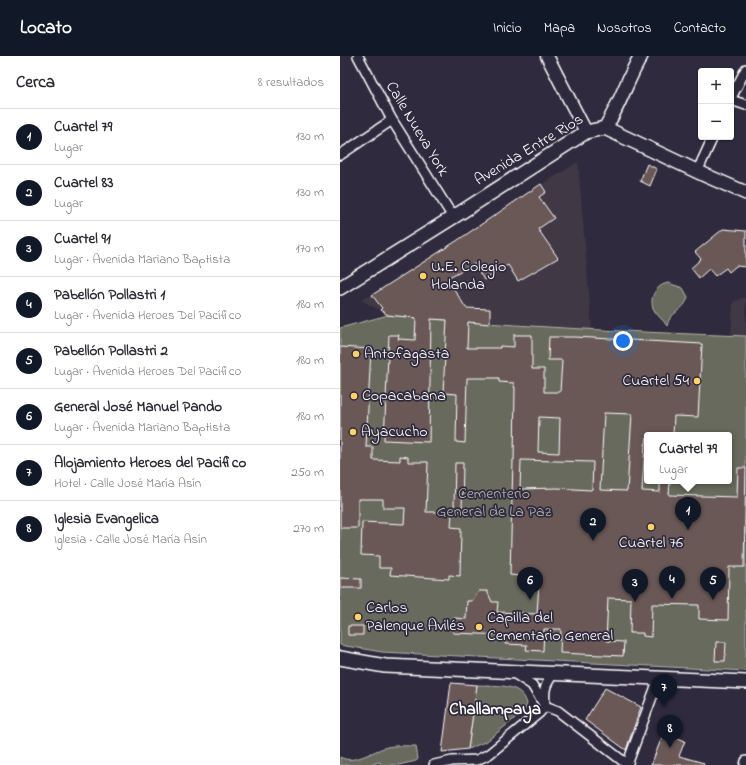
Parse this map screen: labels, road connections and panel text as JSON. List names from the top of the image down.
{
  "streets": {
    "main road": ["Avenida Entre Rios"],
    "street": ["Calle Nueva York"]
  },
  "crossings": [
    ["Calle Nueva York", "Avenida Entre Rios"]
  ],
  "districts": ["Challampaya"],
  "parks": ["Cementerio General de La Paz"],
  "places": [
    "U.E. Colegio Holanda",
    "Antofagasta",
    "Cuartel 54",
    "Copacabana",
    "Ayacucho",
    "Cuartel 76",
    "Carlos Palenque Avilés",
    "Capilla del Cementario General"
  ],
  "page": {
    "header": "Locato",
    "nav": [
      "Inicio",
      "Mapa",
      "Nosotros",
      "Contacto"
    ],
    "heading": ["Cerca", "8 resultados"],
    "map_buttons": ["+", "−"],
    "list": [
      {
        "mark": "1",
        "name": "Cuartel 79",
        "note": "Lugar",
        "value": "130 m"
      },
      {
        "mark": "2",
        "name": "Cuartel 83",
        "note": "Lugar",
        "value": "130 m"
      },
      {
        "mark": "3",
        "name": "Cuartel 91",
        "note": "Lugar · Avenida Mariano Baptista",
        "value": "170 m"
      },
      {
        "mark": "4",
        "name": "Pabellón Pollastri 1",
        "note": "Lugar · Avenida Heroes Del Pacífico",
        "value": "180 m"
      },
      {
        "mark": "5",
        "name": "Pabellón Pollastri 2",
        "note": "Lugar · Avenida Heroes Del Pacífico",
        "value": "180 m"
      },
      {
        "mark": "6",
        "name": "General José Manuel Pando",
        "note": "Lugar · Avenida Mariano Baptista",
        "value": "180 m"
      },
      {
        "mark": "7",
        "name": "Alojamiento Heroes del Pacifico",
        "note": "Hotel · Calle José María Asín",
        "value": "250 m"
      },
      {
        "mark": "8",
        "name": "Iglesia Evangelica",
        "note": "Iglesia · Calle José María Asín",
        "value": "270 m"
      }
    ],
    "popup": ["Cuartel 79", "Lugar"],
    "pins": [
      "1",
      "2",
      "4",
      "5",
      "6",
      "3",
      "7",
      "8"
    ]
  }
}
